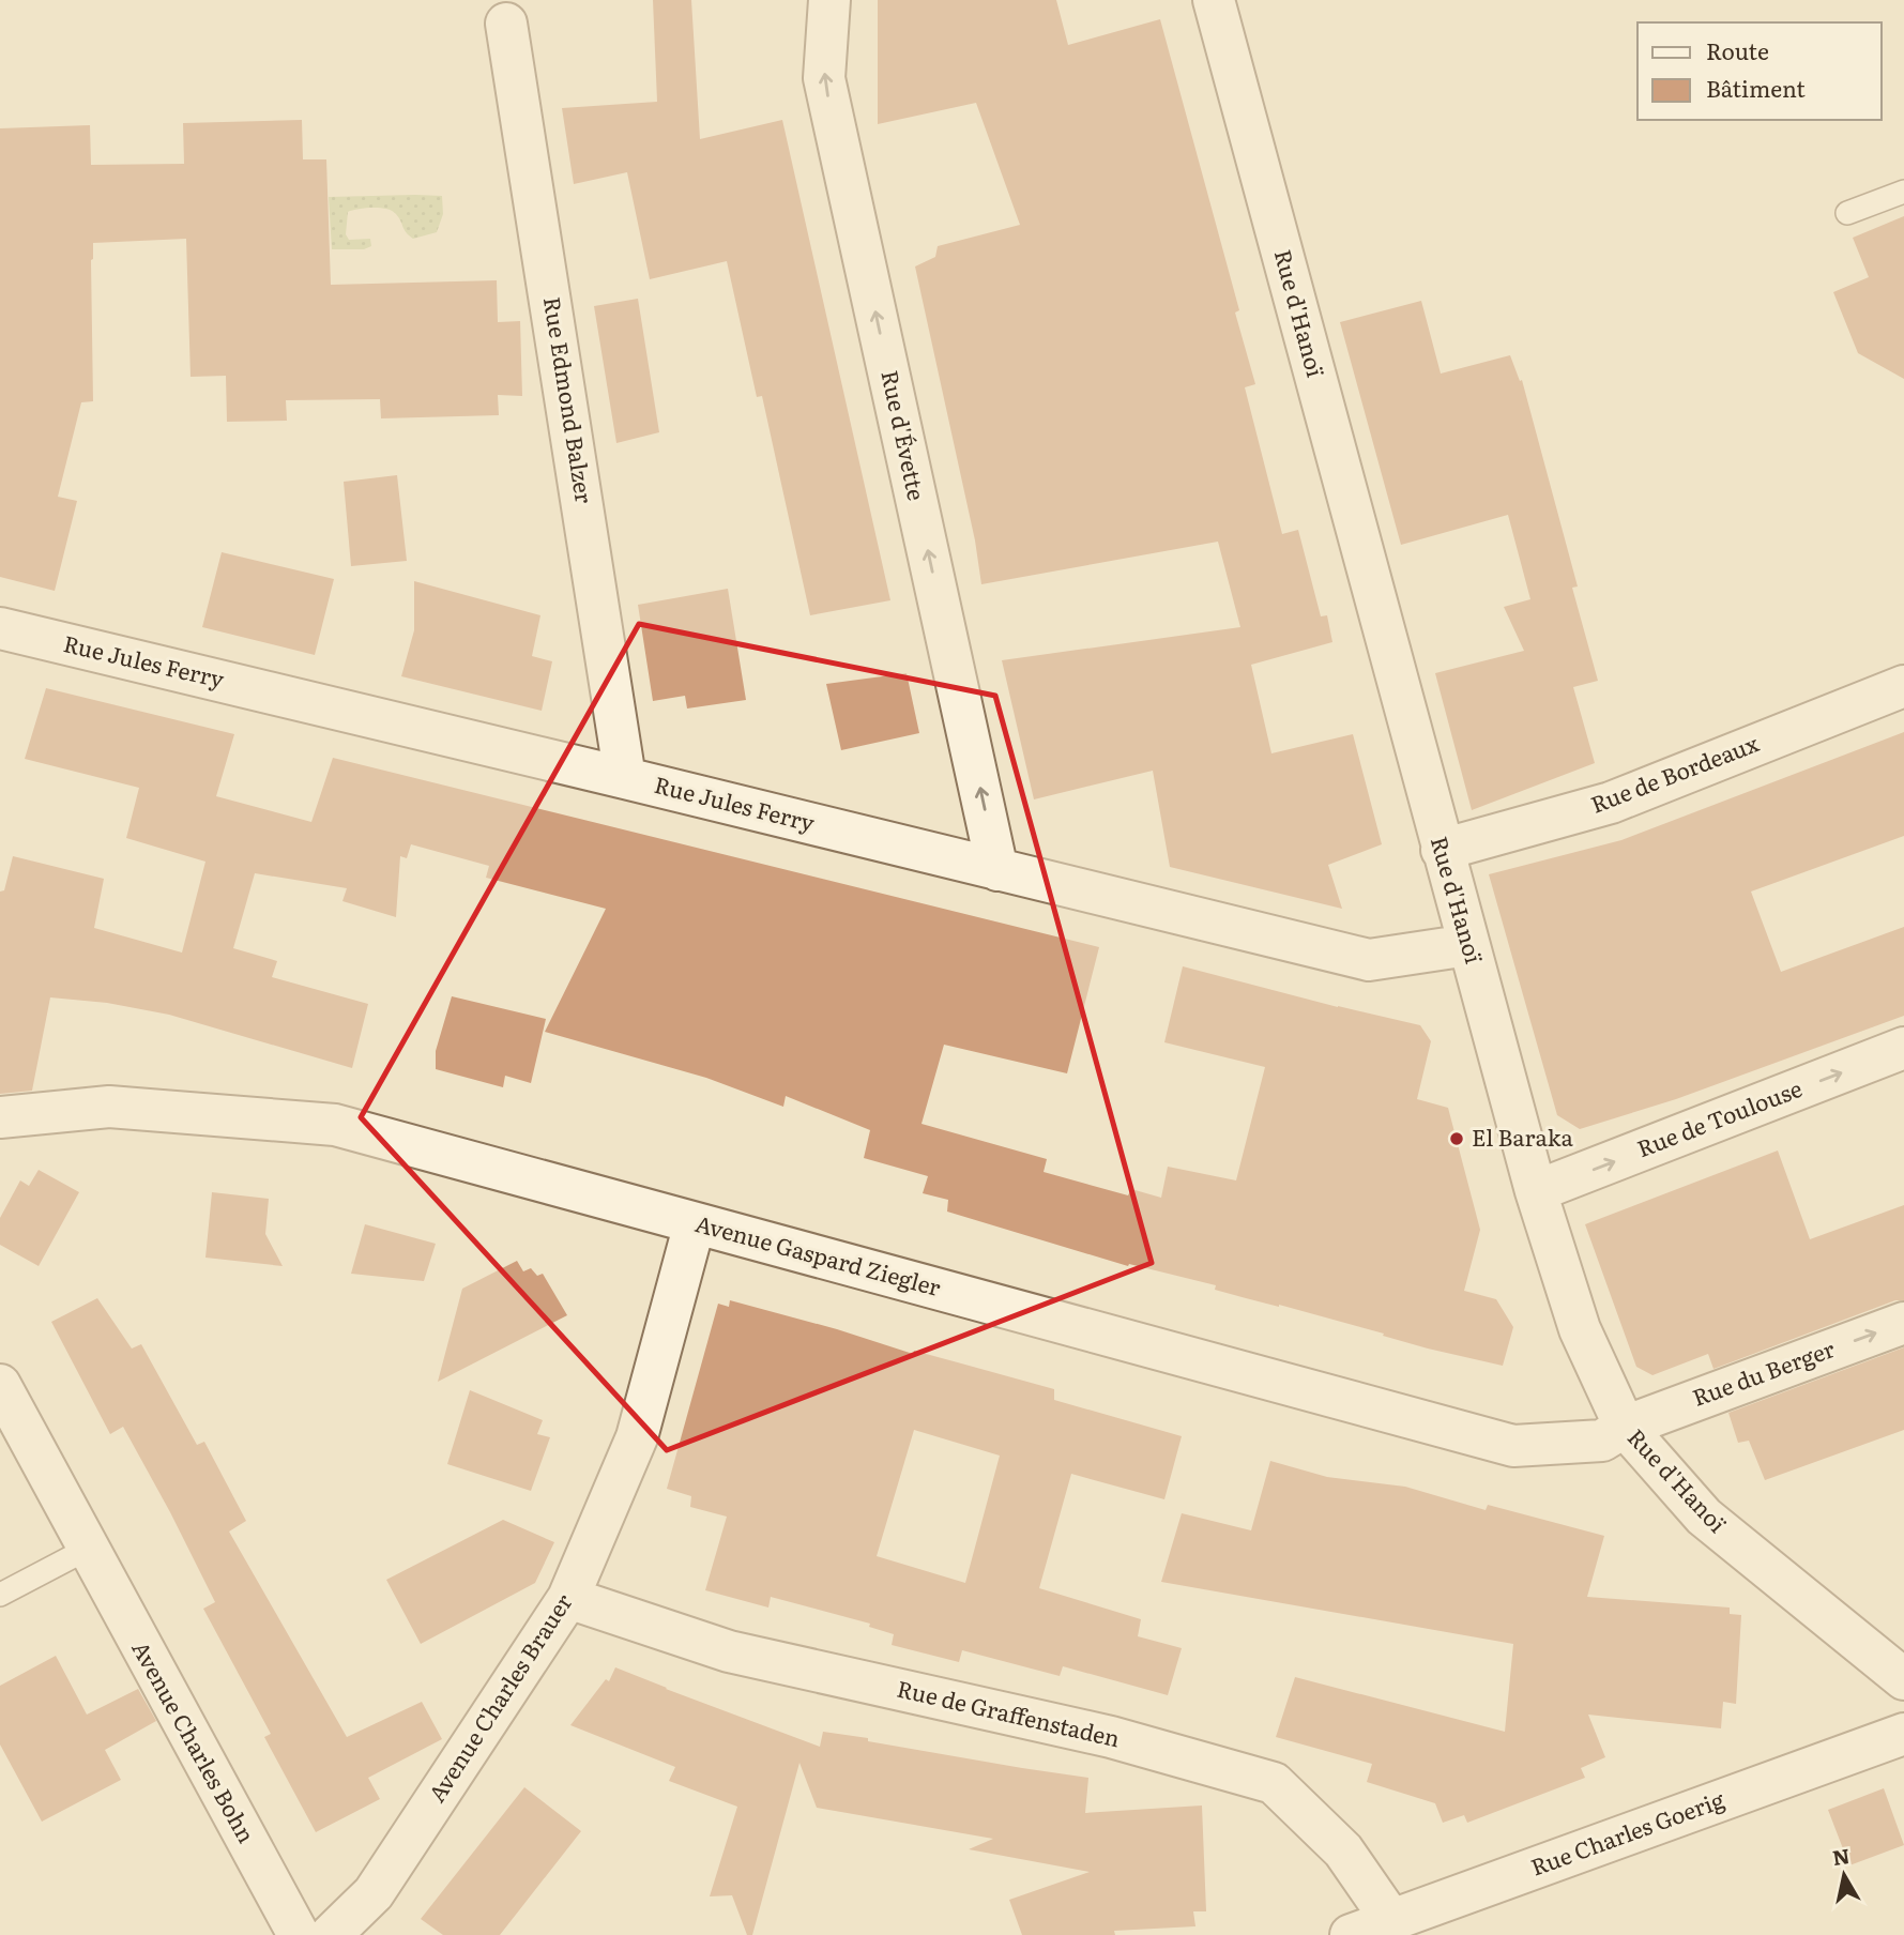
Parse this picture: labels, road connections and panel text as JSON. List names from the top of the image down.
{
  "streets": {
    "street": [
      "Rue d'Hanoï",
      "Rue Edmond Balzer",
      "Rue d'Évette",
      "Rue Jules Ferry",
      "Rue de Bordeaux",
      "Rue de Toulouse",
      "Avenue Gaspard Ziegler",
      "Rue du Berger",
      "Avenue Charles Brauer",
      "Rue de Graffenstaden",
      "Avenue Charles Bohn",
      "Rue Charles Goerig"
    ]
  },
  "crossings": [
    ["Rue d'Hanoï", "Rue Jules Ferry"],
    ["Rue d'Hanoï", "Rue de Bordeaux"],
    ["Rue d'Hanoï", "Rue de Toulouse"],
    ["Rue d'Hanoï", "Avenue Gaspard Ziegler"],
    ["Rue d'Hanoï", "Rue du Berger"],
    ["Rue Edmond Balzer", "Rue Jules Ferry"],
    ["Rue d'Évette", "Rue Jules Ferry"],
    ["Avenue Gaspard Ziegler", "Rue du Berger"],
    ["Avenue Gaspard Ziegler", "Avenue Charles Brauer"],
    ["Avenue Charles Brauer", "Rue de Graffenstaden"],
    ["Rue de Graffenstaden", "Rue Charles Goerig"]
  ],
  "one_way": ["Rue d'Évette", "Rue de Toulouse", "Rue du Berger"],
  "places": ["El Baraka"],
  "legend": ["Route", "Bâtiment"],
  "north": "top"
}
